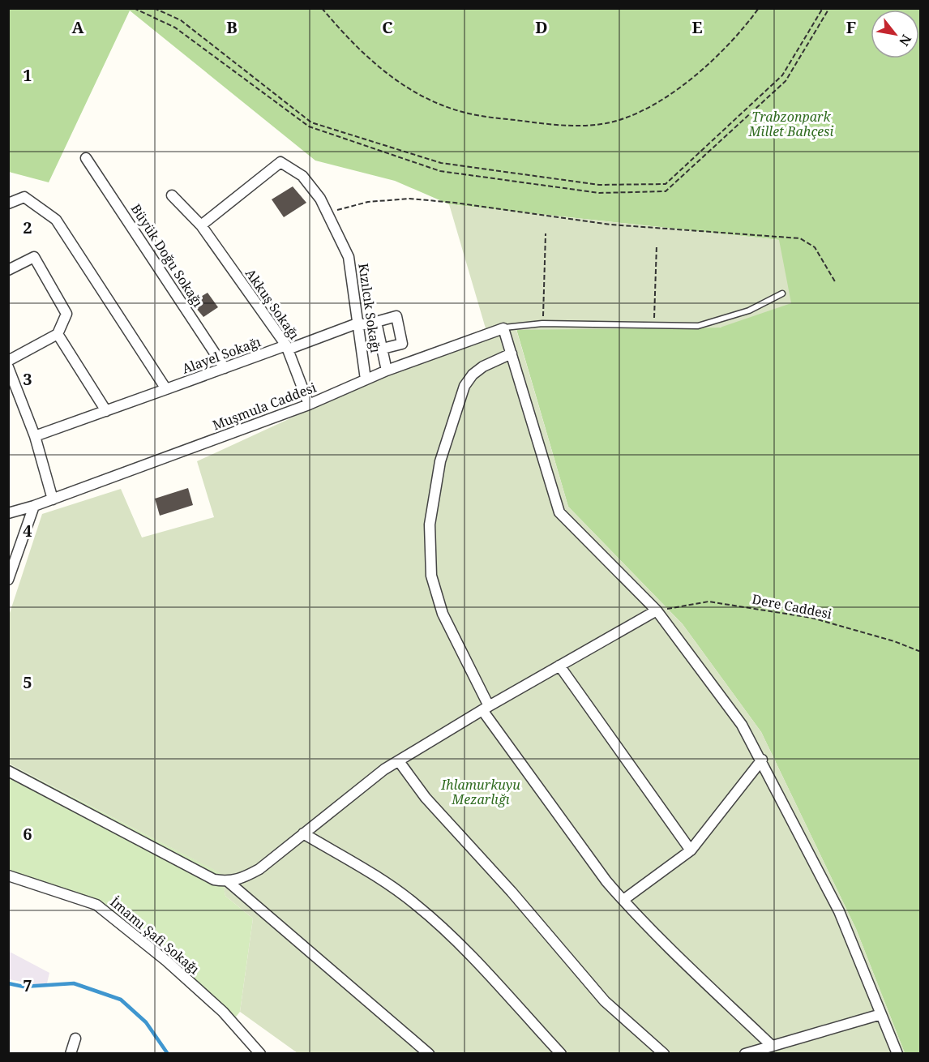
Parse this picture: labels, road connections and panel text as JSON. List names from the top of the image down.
{
  "streets": {
    "street": [
      "Büyük Doğu Sokağı",
      "Akkuş Sokağı",
      "Kızılcık Sokağı",
      "Alayel Sokağı",
      "Muşmula Caddesi",
      "İmamı Şafi Sokağı"
    ],
    "path": ["Dere Caddesi"]
  },
  "crossings": [
    ["Büyük Doğu Sokağı", "Alayel Sokağı"],
    ["Akkuş Sokağı", "Kızılcık Sokağı"],
    ["Akkuş Sokağı", "Alayel Sokağı"],
    ["Akkuş Sokağı", "Muşmula Caddesi"],
    ["Kızılcık Sokağı", "Alayel Sokağı"],
    ["Kızılcık Sokağı", "Muşmula Caddesi"]
  ],
  "parks": ["Trabzonpark Millet Bahçesi", "Ihlamurkuyu Mezarlığı"],
  "north": "bottom right",
  "grid": {
    "columns": [
      "A",
      "B",
      "C",
      "D",
      "E",
      "F"
    ],
    "rows": [
      "1",
      "2",
      "3",
      "4",
      "5",
      "6",
      "7"
    ]
  }
}
